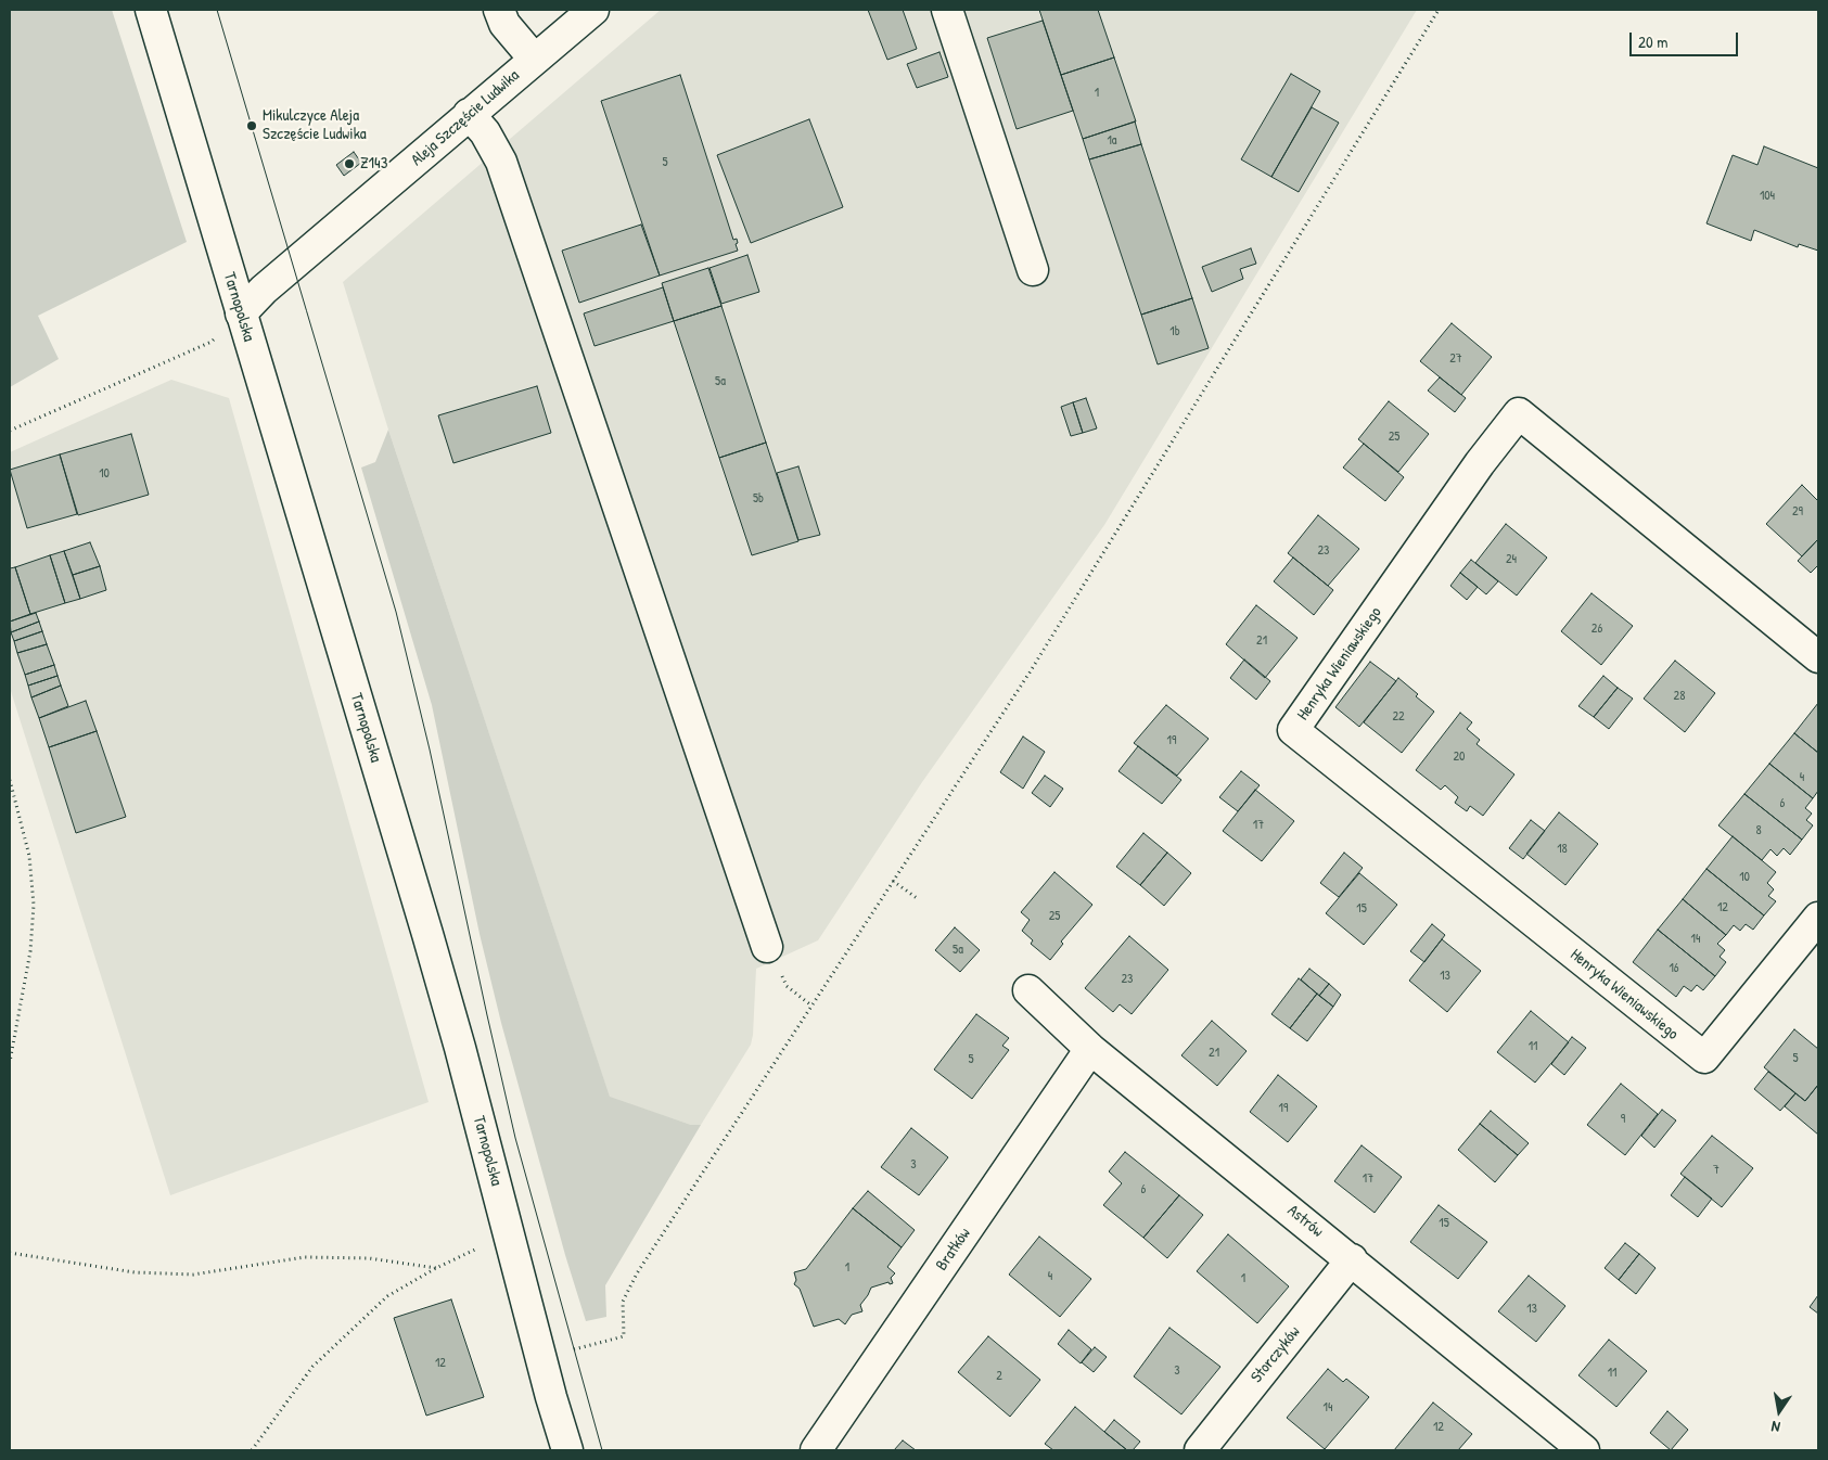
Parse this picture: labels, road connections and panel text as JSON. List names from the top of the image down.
{
  "streets": {
    "street": [
      "Aleja Szczęście Ludwika",
      "Tarnopolska",
      "Henryka Wieniawskiego",
      "Astrów",
      "Bratków",
      "Storczyków"
    ]
  },
  "crossings": [
    ["Aleja Szczęście Ludwika", "Tarnopolska"],
    ["Astrów", "Bratków"],
    ["Astrów", "Storczyków"]
  ],
  "places": ["Mikulczyce Aleja Szczęście Ludwika", "Z143"],
  "house_numbers": [
    "1",
    "1a",
    "5",
    "104",
    "1b",
    "27",
    "5a",
    "25",
    "10",
    "5b",
    "29",
    "23",
    "24",
    "26",
    "21",
    "28",
    "22",
    "19",
    "20",
    "4",
    "6",
    "17",
    "8",
    "18",
    "10",
    "12",
    "15",
    "25",
    "14",
    "5a",
    "16",
    "13",
    "23",
    "11",
    "21",
    "5",
    "5",
    "19",
    "9",
    "3",
    "7",
    "17",
    "6",
    "15",
    "1",
    "4",
    "1",
    "13",
    "12",
    "3",
    "11",
    "2",
    "14",
    "12"
  ],
  "scale_bar": "20 m",
  "north": "bottom"
}
